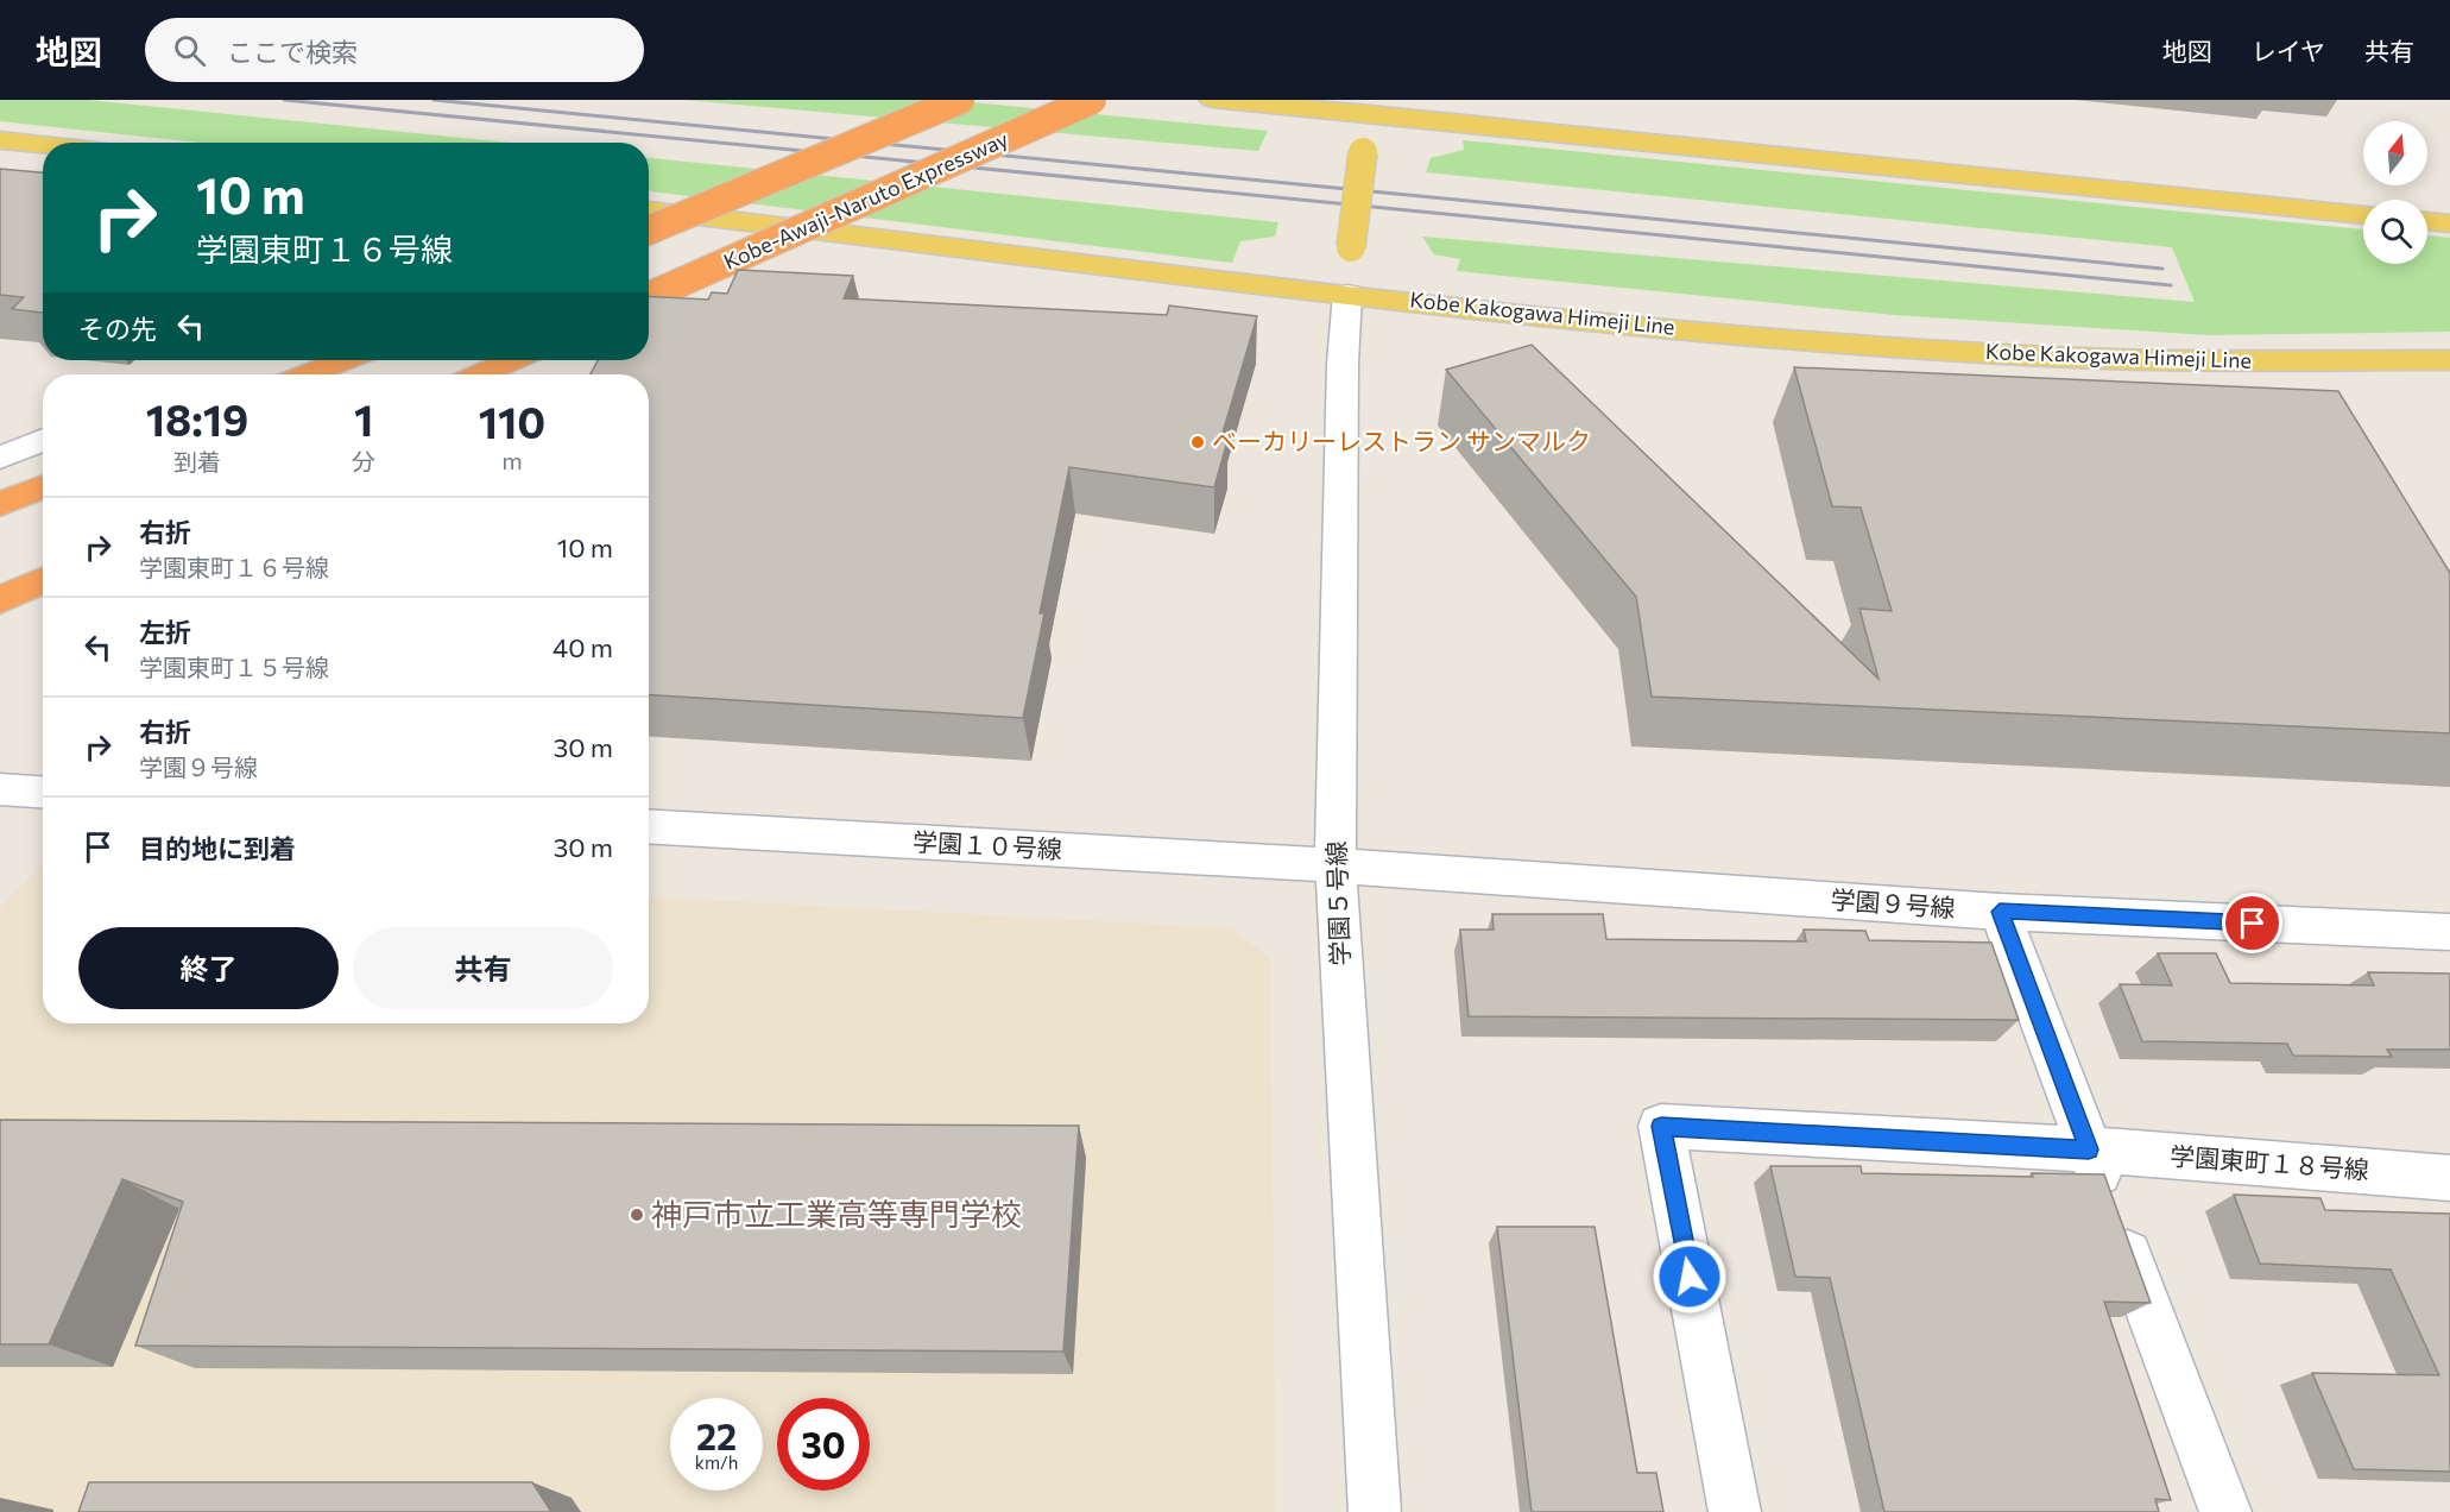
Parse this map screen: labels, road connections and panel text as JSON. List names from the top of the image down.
{
  "streets": {
    "highway": ["Kobe-Awaji-Naruto Expressway"],
    "main road": ["Kobe Kakogawa Himeji Line"],
    "street": [
      "学園１０号線",
      "学園５号線",
      "学園９号線",
      "学園東町１８号線"
    ]
  },
  "crossings": [
    ["Kobe Kakogawa Himeji Line", "学園５号線"],
    ["学園１０号線", "学園５号線"],
    ["学園１０号線", "学園９号線"],
    ["学園５号線", "学園９号線"]
  ],
  "places": ["ベーカリーレストラン サンマルク", "神戸市立工業高等専門学校"],
  "north": "top",
  "page": {
    "header": "地図",
    "search": "ここで検索",
    "nav": ["地図", "レイヤ", "共有"],
    "turn": ["10 m", "学園東町１６号線"],
    "then": "その先",
    "eta": [
      "18:19",
      "到着",
      "1",
      "分",
      "110",
      "m"
    ],
    "list": [
      {
        "name": "右折",
        "note": "学園東町１６号線",
        "value": "10 m"
      },
      {
        "name": "左折",
        "note": "学園東町１５号線",
        "value": "40 m"
      },
      {
        "name": "右折",
        "note": "学園９号線",
        "value": "30 m"
      },
      {
        "name": "目的地に到着",
        "value": "30 m"
      }
    ],
    "buttons": ["終了", "共有"],
    "speed": "22 km/h",
    "limit": "30"
  }
}
